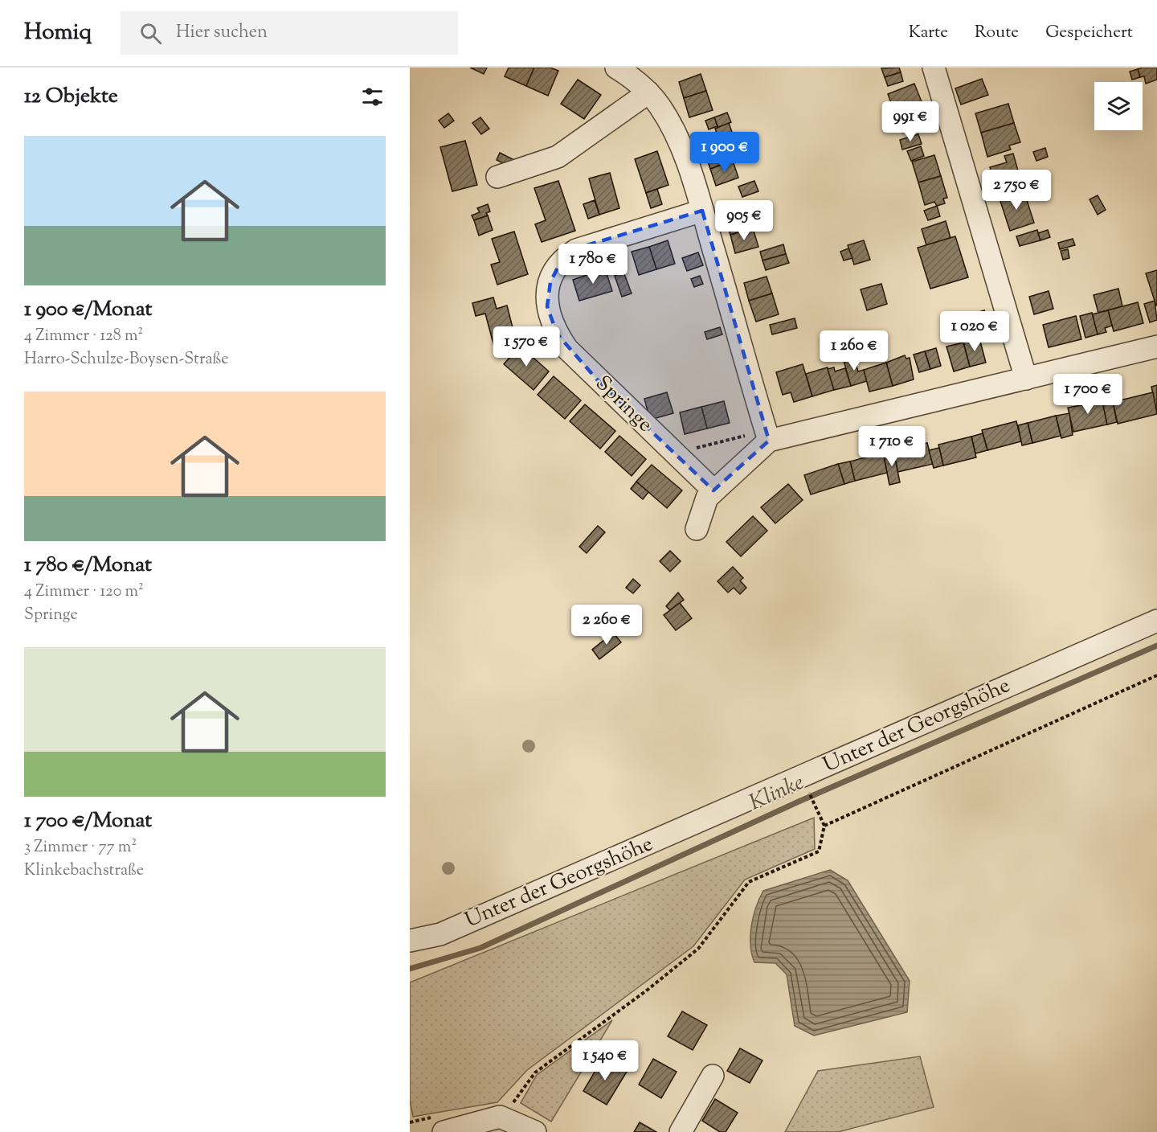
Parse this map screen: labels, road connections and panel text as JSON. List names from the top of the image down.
{
  "streets": {
    "street": ["Springe", "Unter der Georgshöhe"]
  },
  "water": ["Klinke"],
  "page": {
    "header": "Homiq",
    "search": "Hier suchen",
    "nav": ["Karte", "Route", "Gespeichert"],
    "heading": "12 Objekte",
    "price": [
      "991 €",
      "1 900 €",
      "2 750 €",
      "905 €",
      "1 780 €",
      "1 020 €",
      "1 570 €",
      "1 260 €",
      "1 700 €",
      "1 710 €",
      "2 260 €",
      "1 540 €"
    ],
    "list": [
      {
        "name": "1 900 €/Monat",
        "note": "4 Zimmer · 128 m² · Harro-Schulze-Boysen-Straße"
      },
      {
        "name": "1 780 €/Monat",
        "note": "4 Zimmer · 120 m² · Springe"
      },
      {
        "name": "1 700 €/Monat",
        "note": "3 Zimmer · 77 m² · Klinkebachstraße"
      }
    ]
  }
}
